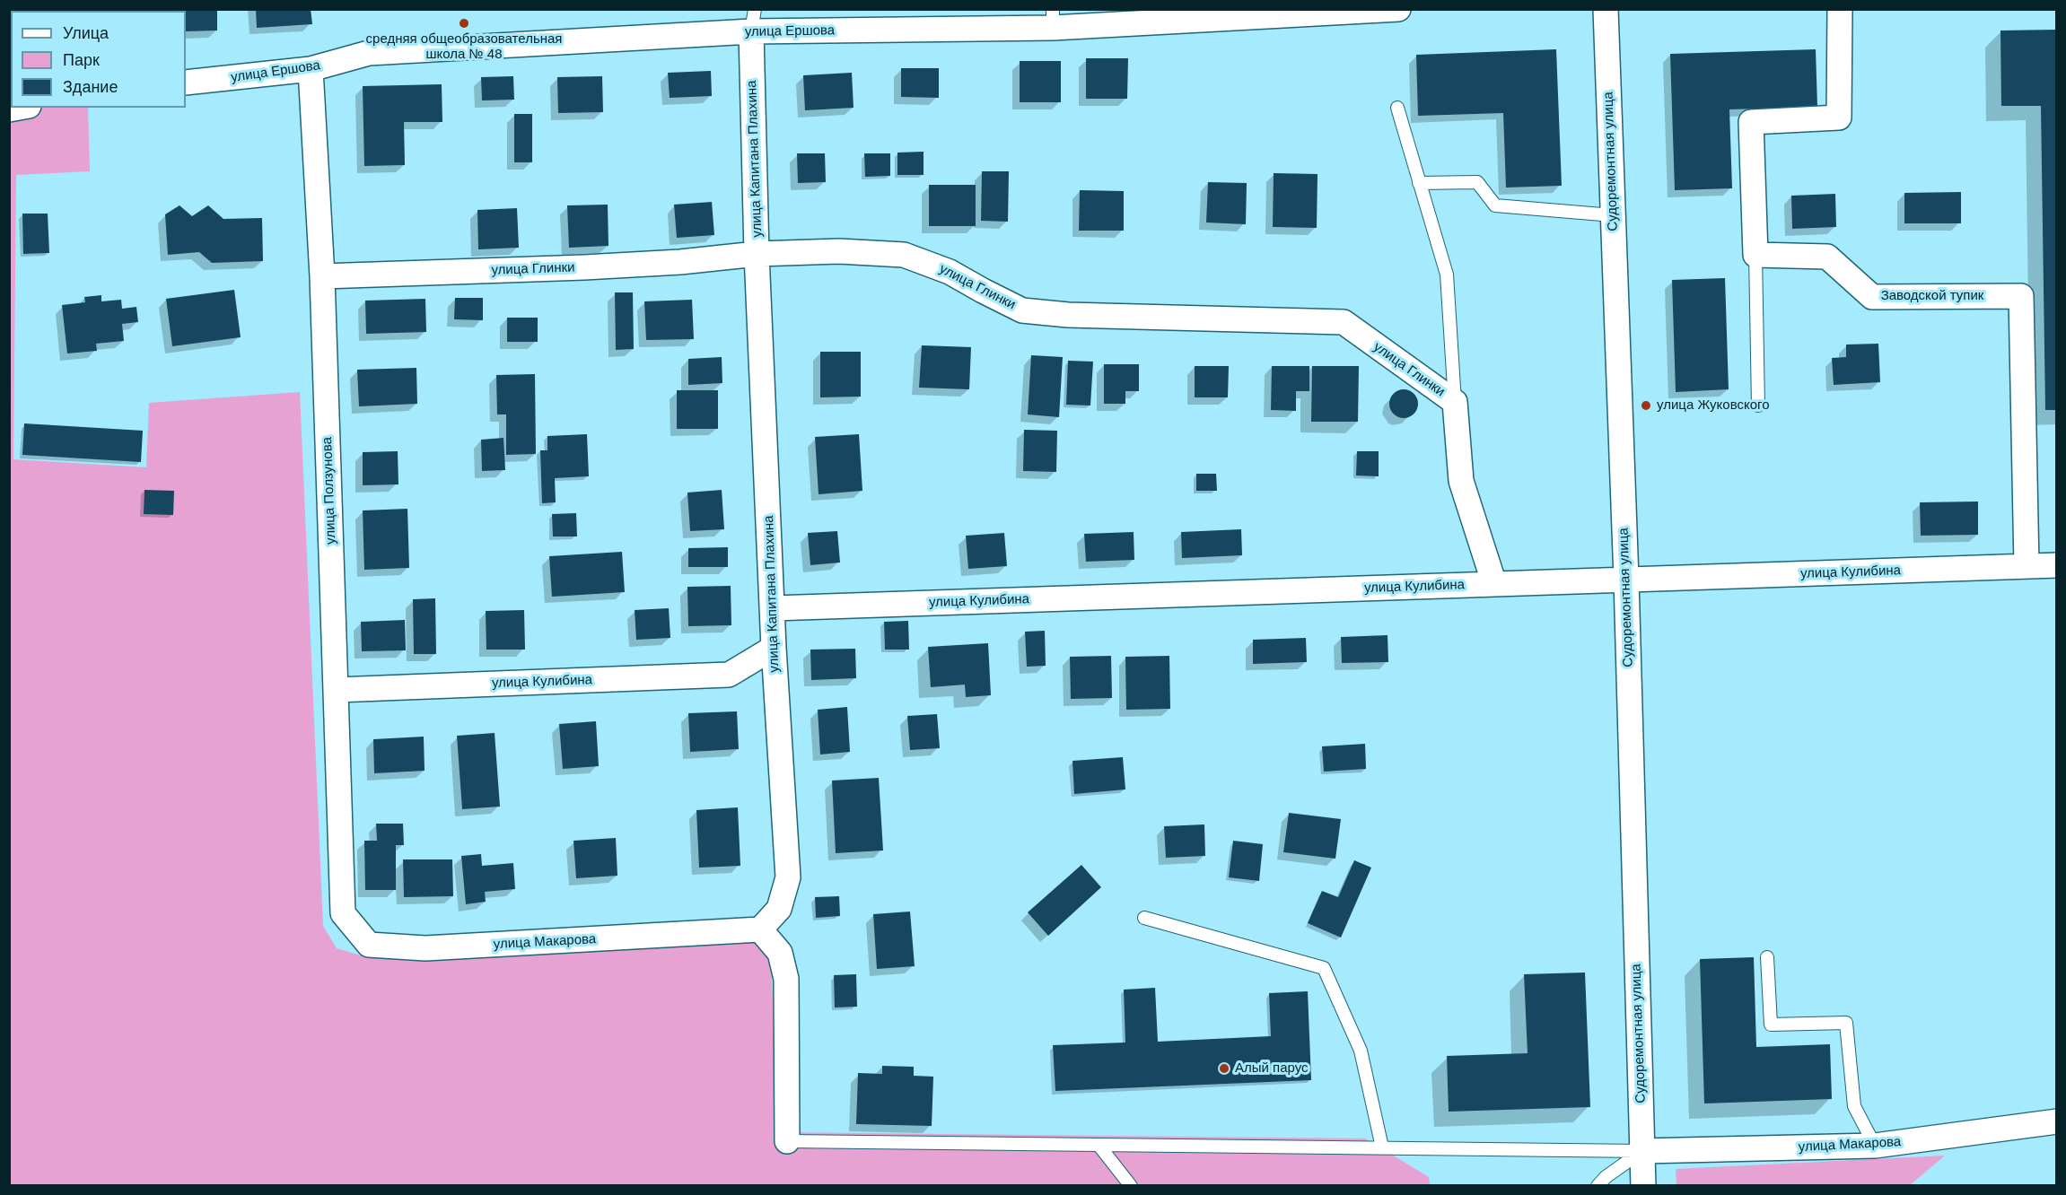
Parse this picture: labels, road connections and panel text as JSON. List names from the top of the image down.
{
  "streets": {
    "street": [
      "улица Ершова",
      "улица Капитана Плахина",
      "Судоремонтная улица",
      "улица Глинки",
      "Заводской тупик",
      "улица Ползунова",
      "улица Кулибина",
      "улица Макарова"
    ]
  },
  "crossings": [
    ["улица Ершова", "улица Капитана Плахина"],
    ["улица Ершова", "улица Ползунова"],
    ["улица Капитана Плахина", "улица Глинки"],
    ["улица Капитана Плахина", "улица Кулибина"],
    ["улица Капитана Плахина", "улица Макарова"],
    ["Судоремонтная улица", "улица Кулибина"],
    ["Судоремонтная улица", "улица Макарова"],
    ["улица Глинки", "улица Ползунова"],
    ["улица Глинки", "улица Кулибина"],
    ["Заводской тупик", "улица Кулибина"],
    ["улица Ползунова", "улица Кулибина"],
    ["улица Ползунова", "улица Макарова"]
  ],
  "places": ["средняя общеобразовательная школа № 48", "улица Жуковского", "Алый парус"],
  "legend": ["Улица", "Парк", "Здание"]
}
